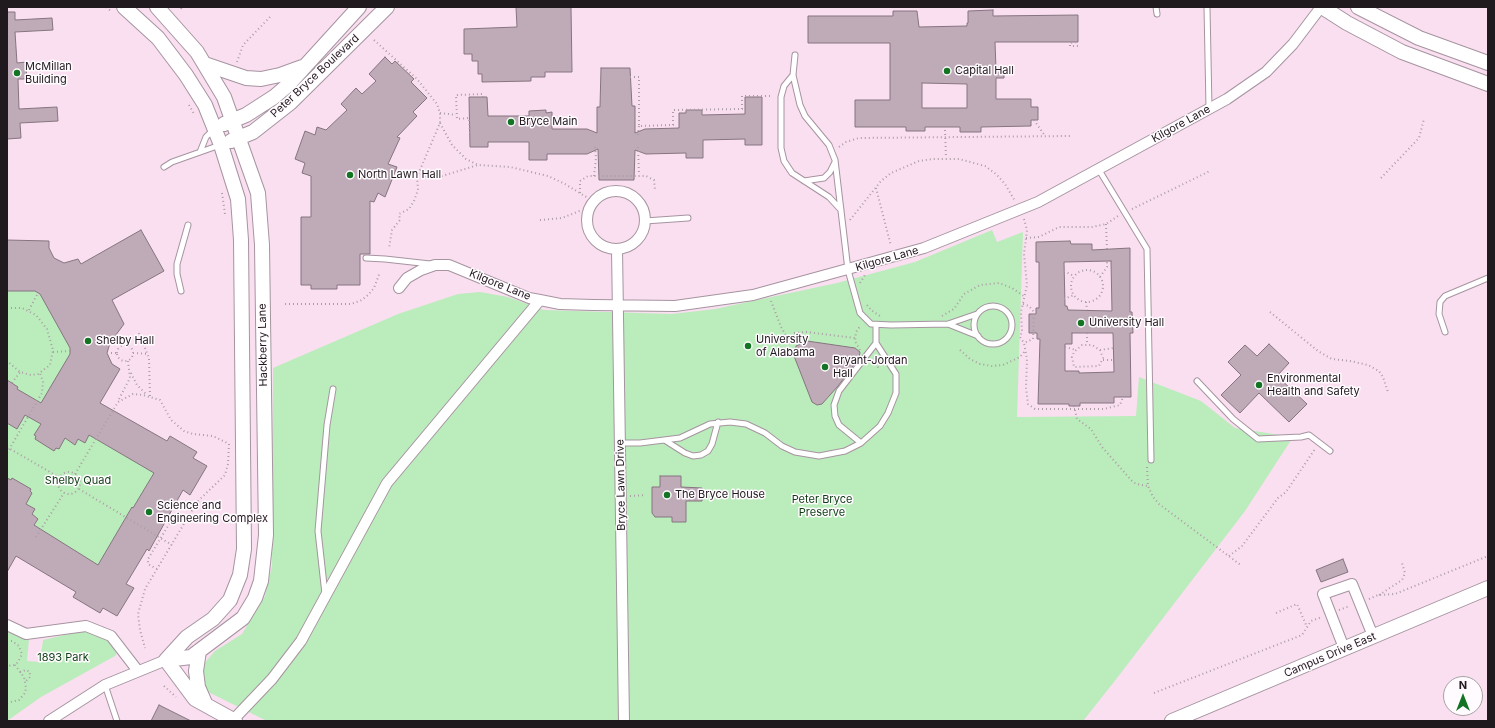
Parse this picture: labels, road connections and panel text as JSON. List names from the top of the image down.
{
  "streets": {
    "street": [
      "Peter Bryce Boulevard",
      "Kilgore Lane",
      "Hackberry Lane",
      "Bryce Lawn Drive",
      "Campus Drive East"
    ]
  },
  "crossings": [
    ["Peter Bryce Boulevard", "Hackberry Lane"],
    ["Kilgore Lane", "Bryce Lawn Drive"]
  ],
  "parks": ["Shelby Quad", "Peter Bryce Preserve", "1893 Park"],
  "places": [
    "Capital Hall",
    "McMillan Building",
    "Bryce Main",
    "North Lawn Hall",
    "University Hall",
    "Shelby Hall",
    "University of Alabama",
    "Bryant-Jordan Hall",
    "Environmental Health and Safety",
    "The Bryce House",
    "Science and Engineering Complex"
  ],
  "north": "top"
}
